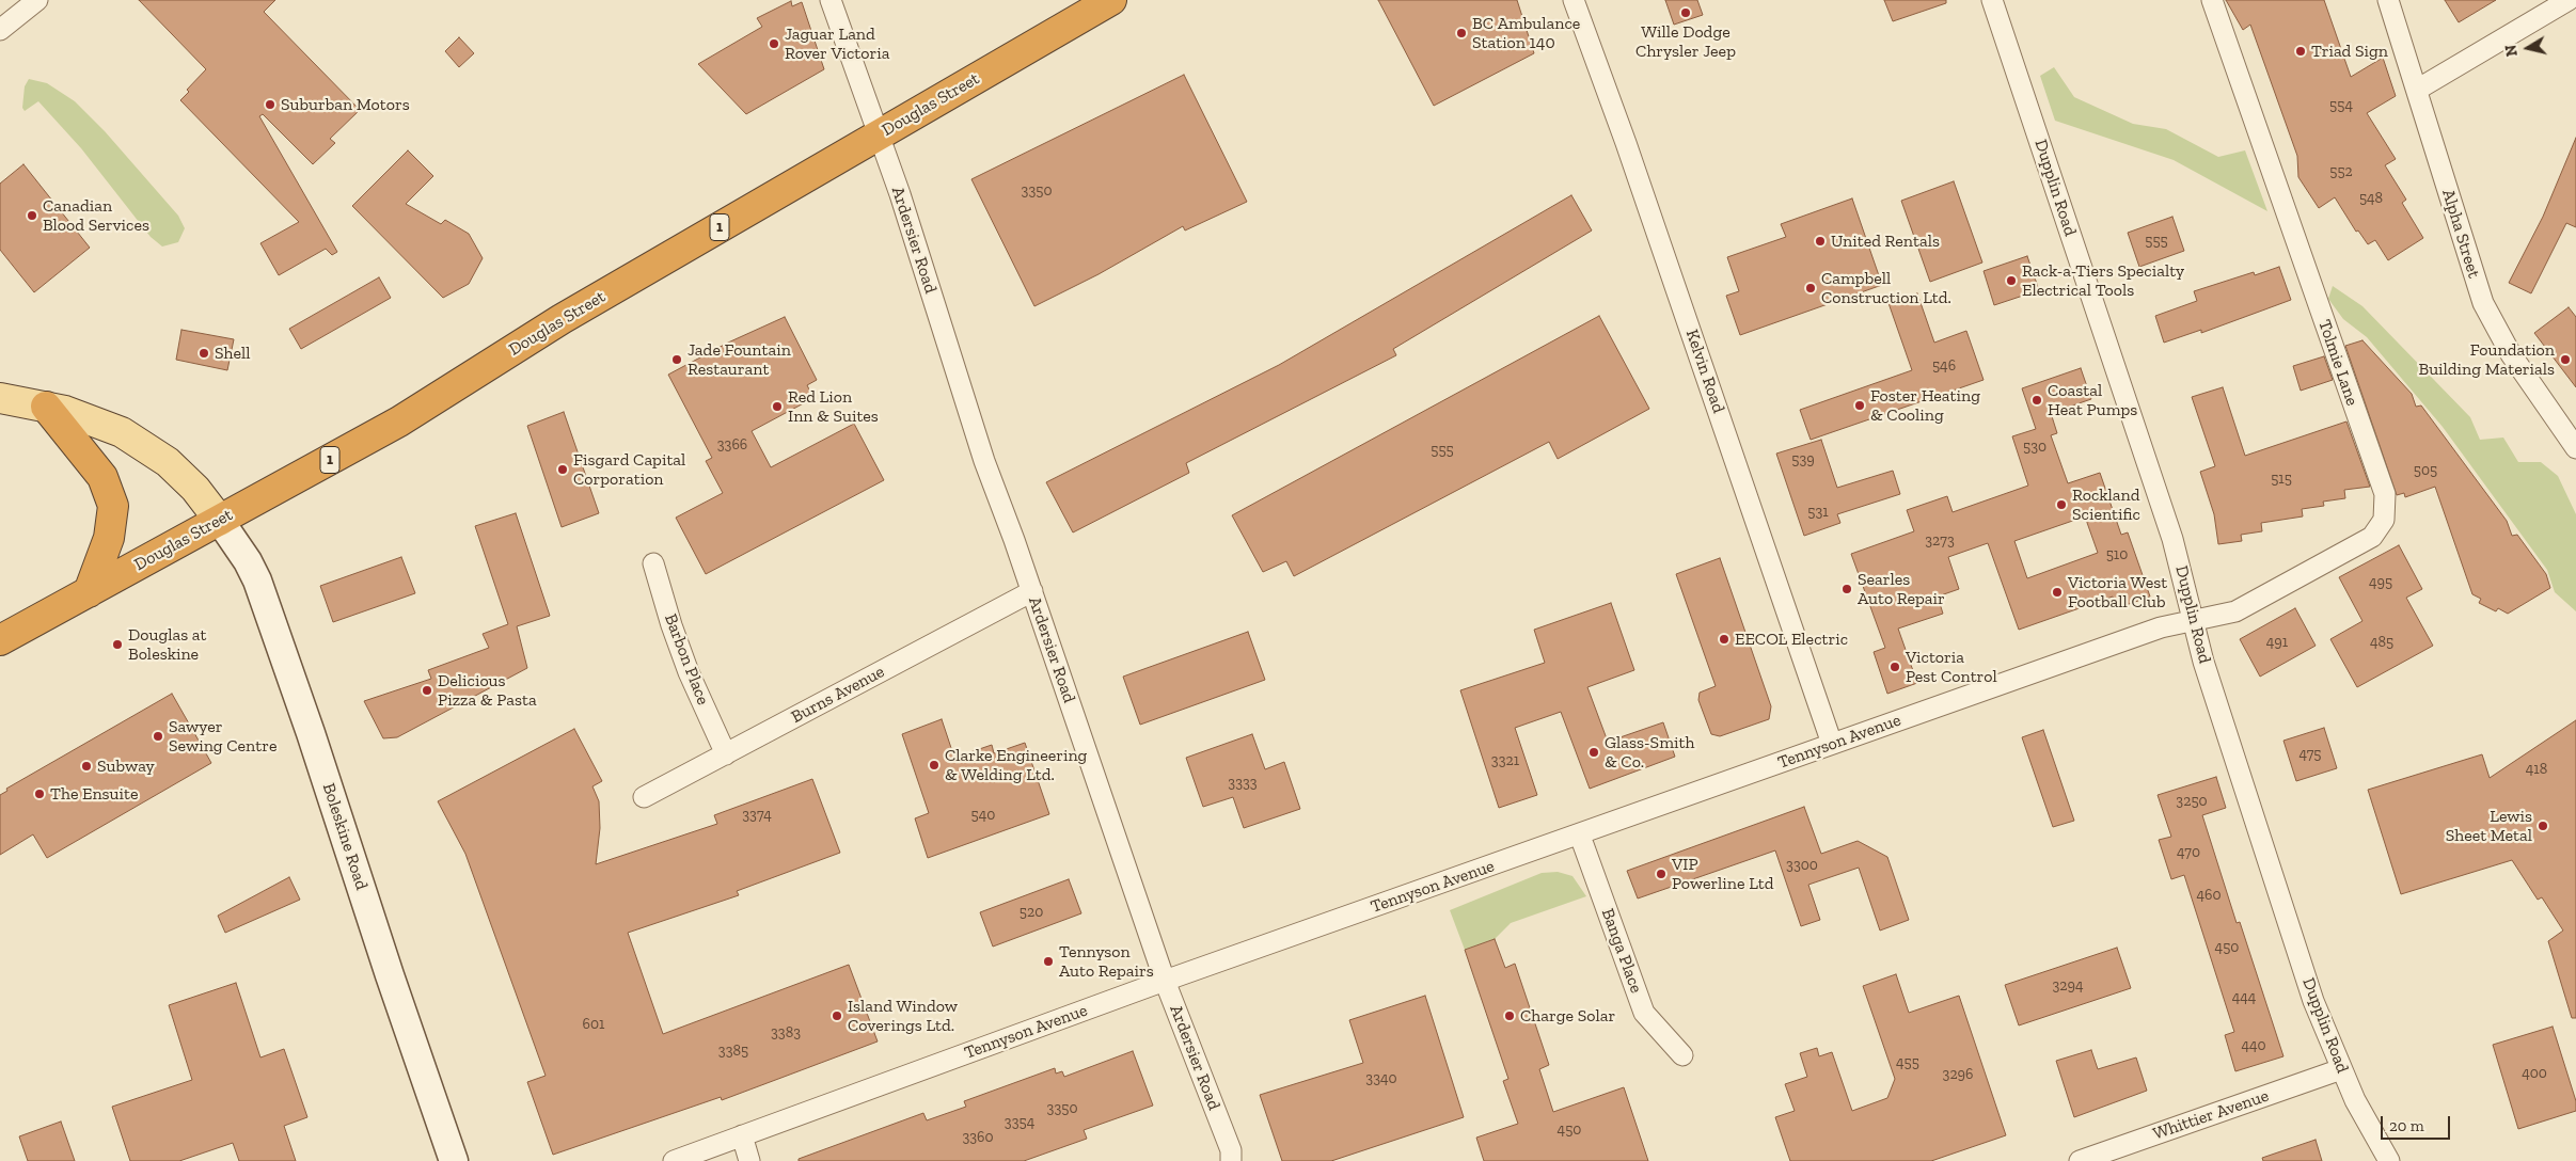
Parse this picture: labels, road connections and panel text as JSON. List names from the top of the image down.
{
  "streets": {
    "highway": ["Douglas Street", "1"],
    "main road": ["Boleskine Road"],
    "street": [
      "Dupplin Road",
      "Alpha Street",
      "Ardersier Road",
      "Tolmie Lane",
      "Kelvin Road",
      "Barbon Place",
      "Burns Avenue",
      "Tennyson Avenue",
      "Banga Place",
      "Whittier Avenue"
    ]
  },
  "crossings": [
    ["Douglas Street", "Ardersier Road"],
    ["Douglas Street", "Boleskine Road"],
    ["Dupplin Road", "Tolmie Lane"],
    ["Dupplin Road", "Tennyson Avenue"],
    ["Dupplin Road", "Whittier Avenue"],
    ["Ardersier Road", "Burns Avenue"],
    ["Ardersier Road", "Tennyson Avenue"],
    ["Tolmie Lane", "Tennyson Avenue"],
    ["Kelvin Road", "Tennyson Avenue"],
    ["Barbon Place", "Burns Avenue"],
    ["Tennyson Avenue", "Banga Place"]
  ],
  "places": [
    "Wille Dodge Chrysler Jeep",
    "BC Ambulance Station 140",
    "Jaguar Land Rover Victoria",
    "Triad Sign",
    "Suburban Motors",
    "Canadian Blood Services",
    "United Rentals",
    "Rack-a-Tiers Specialty Electrical Tools",
    "Campbell Construction Ltd.",
    "Shell",
    "Jade Fountain Restaurant",
    "Foundation Building Materials",
    "Coastal Heat Pumps",
    "Foster Heating & Cooling",
    "Red Lion Inn & Suites",
    "Fisgard Capital Corporation",
    "Rockland Scientific",
    "Searles Auto Repair",
    "Victoria West Football Club",
    "EECOL Electric",
    "Douglas at Boleskine",
    "Victoria Pest Control",
    "Delicious Pizza & Pasta",
    "Sawyer Sewing Centre",
    "Glass-Smith & Co.",
    "Clarke Engineering & Welding Ltd.",
    "Subway",
    "The Ensuite",
    "Lewis Sheet Metal",
    "VIP Powerline Ltd",
    "Tennyson Auto Repairs",
    "Island Window Coverings Ltd.",
    "Charge Solar"
  ],
  "house_numbers": [
    "554",
    "552",
    "3350",
    "548",
    "555",
    "546",
    "3366",
    "530",
    "555",
    "539",
    "505",
    "515",
    "531",
    "3273",
    "510",
    "495",
    "491",
    "485",
    "475",
    "3321",
    "418",
    "3333",
    "3250",
    "3374",
    "540",
    "470",
    "3300",
    "460",
    "520",
    "450",
    "3294",
    "444",
    "601",
    "3383",
    "440",
    "3385",
    "455",
    "400",
    "3296",
    "3340",
    "3350",
    "3354",
    "450",
    "3360"
  ],
  "scale_bar": "20 m",
  "north": "left"
}
